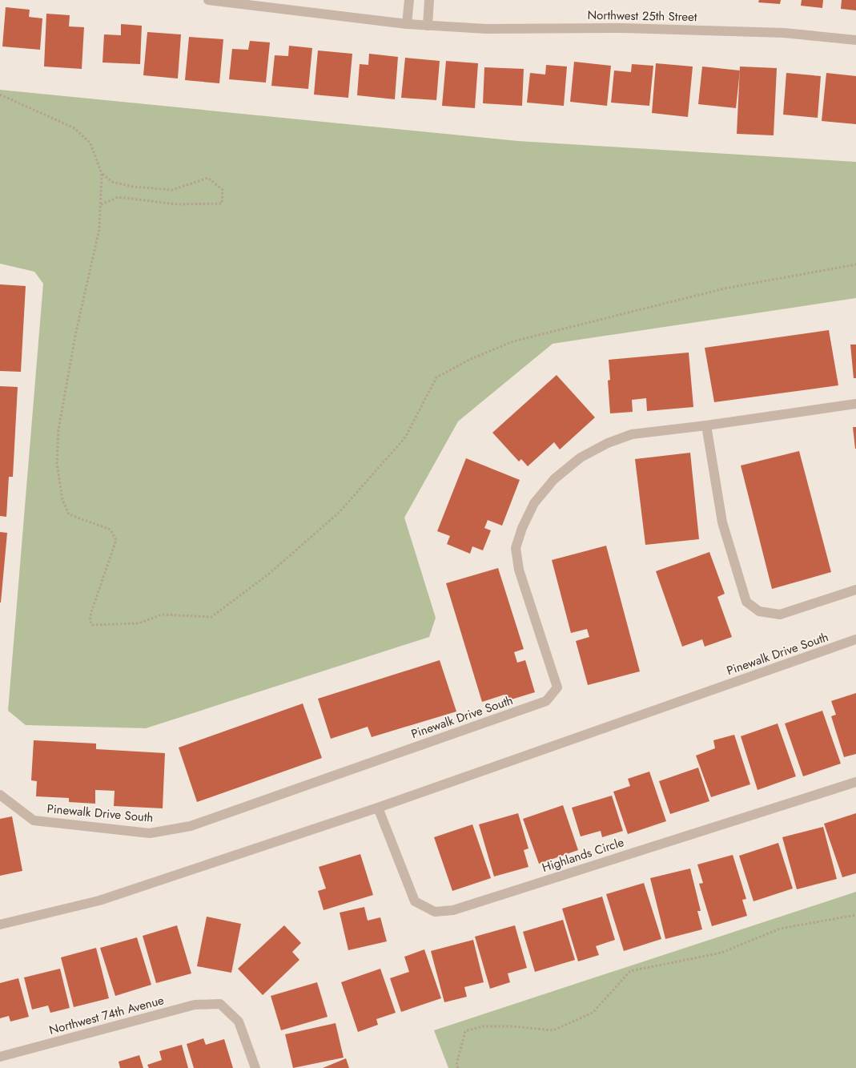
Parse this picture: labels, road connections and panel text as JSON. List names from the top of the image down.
{
  "streets": {
    "street": [
      "Northwest 25th Street",
      "Pinewalk Drive South",
      "Highlands Circle",
      "Northwest 74th Avenue"
    ]
  },
  "crossings": [
    ["Pinewalk Drive South", "Highlands Circle"]
  ]
}
